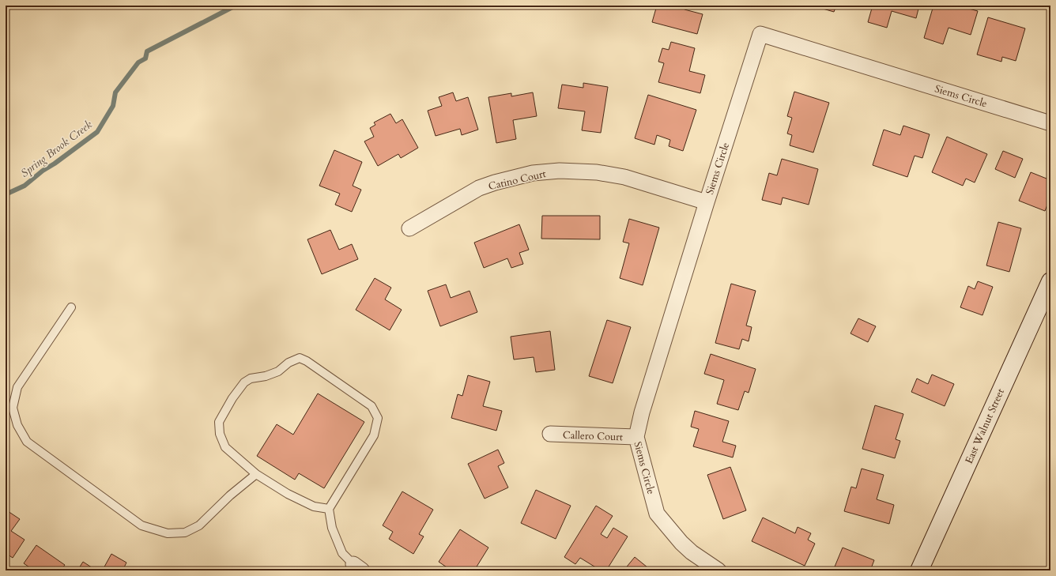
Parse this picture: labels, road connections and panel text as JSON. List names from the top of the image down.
{
  "streets": {
    "street": [
      "Siems Circle",
      "Catino Court",
      "East Walnut Street",
      "Callero Court"
    ]
  },
  "crossings": [
    ["Siems Circle", "Catino Court"],
    ["Siems Circle", "Callero Court"]
  ],
  "water": ["Spring Brook Creek"]
}
